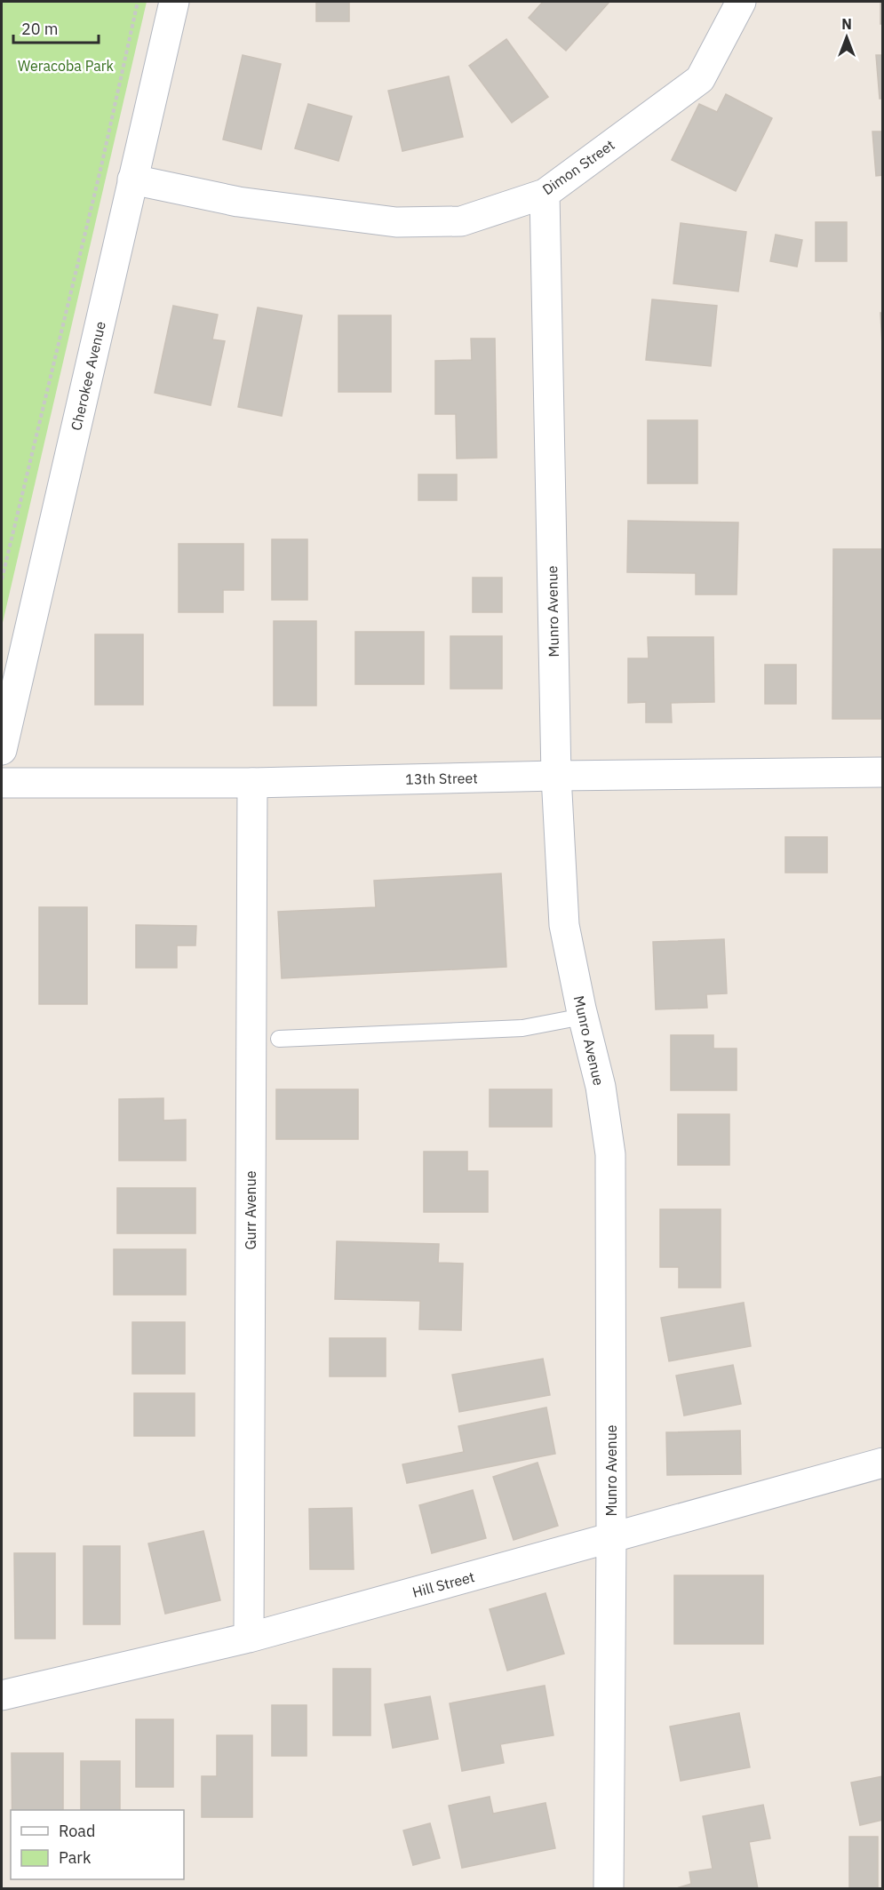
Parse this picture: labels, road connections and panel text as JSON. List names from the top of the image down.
{
  "streets": {
    "street": [
      "Dimon Street",
      "Cherokee Avenue",
      "Munro Avenue",
      "13th Street",
      "Gurr Avenue",
      "Hill Street"
    ]
  },
  "crossings": [
    ["Dimon Street", "Cherokee Avenue"],
    ["Dimon Street", "Munro Avenue"],
    ["Munro Avenue", "13th Street"],
    ["Munro Avenue", "Hill Street"],
    ["13th Street", "Gurr Avenue"],
    ["Gurr Avenue", "Hill Street"]
  ],
  "parks": ["Weracoba Park"],
  "legend": ["Road", "Park"],
  "scale_bar": "20 m",
  "north": "top"
}
